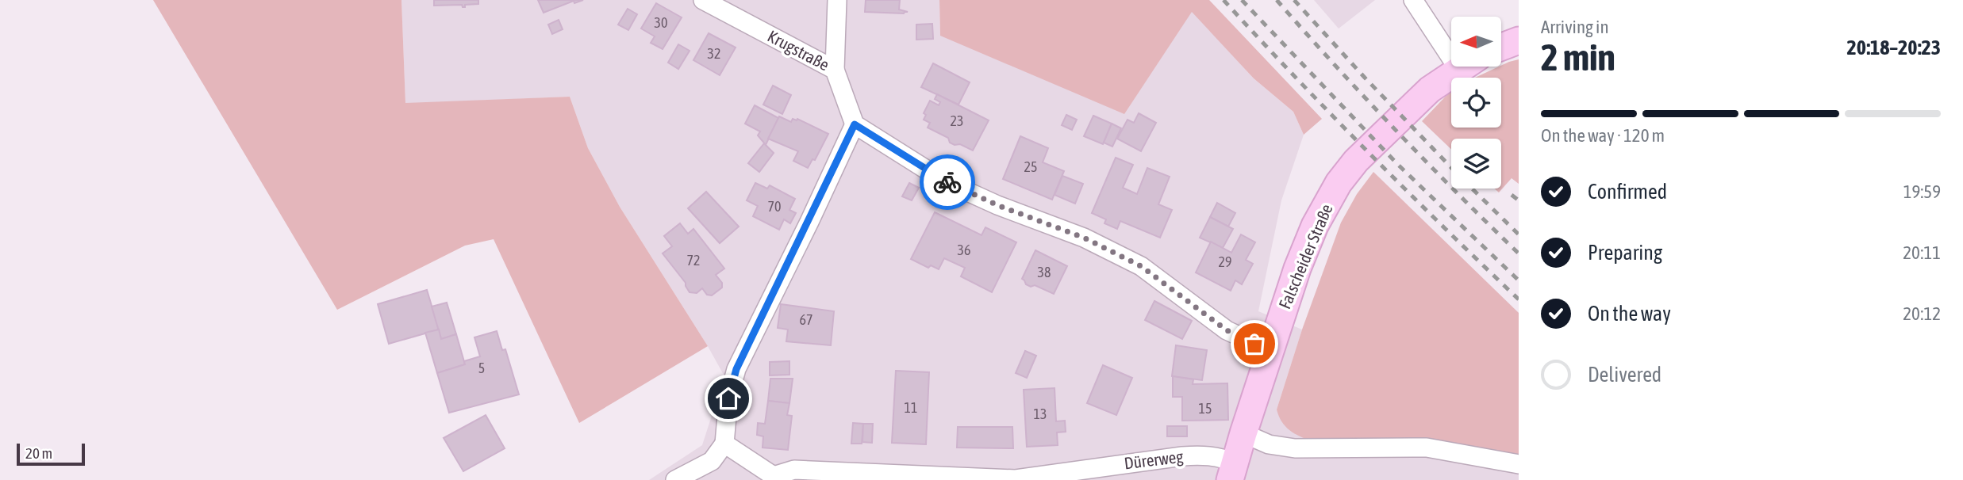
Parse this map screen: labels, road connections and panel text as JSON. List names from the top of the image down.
{
  "streets": {
    "street": ["Krugstraße", "Falscheider Straße", "Dürerweg"]
  },
  "crossings": [
    ["Falscheider Straße", "Dürerweg"]
  ],
  "house_numbers": [
    "30",
    "32",
    "23",
    "25",
    "70",
    "36",
    "72",
    "29",
    "38",
    "67",
    "5",
    "11",
    "15",
    "13"
  ],
  "scale_bar": "20 m",
  "north": "left",
  "page": {
    "heading": ["2 min", "Arriving in", "20:18–20:23"],
    "bar": "On the way · 120 m",
    "list": [
      ["Confirmed", "19:59"],
      ["Preparing", "20:11"],
      ["On the way", "20:12"],
      "Delivered"
    ],
    "scale": "20 m"
  }
}
